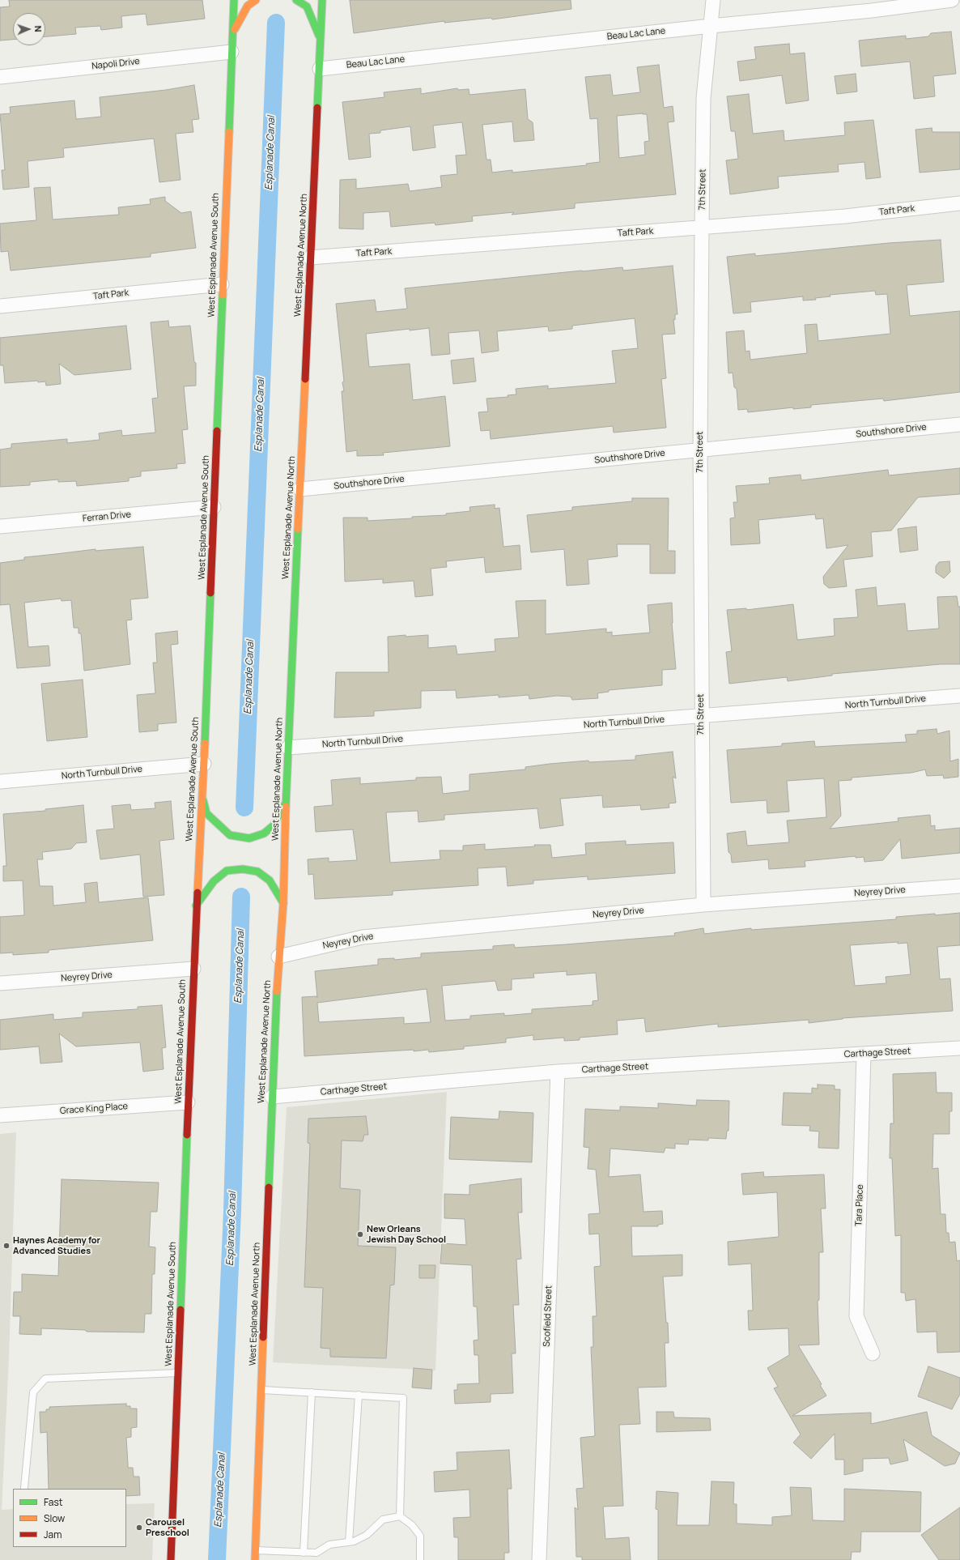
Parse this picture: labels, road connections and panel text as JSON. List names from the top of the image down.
{
  "streets": {
    "main road": ["West Esplanade Avenue South", "West Esplanade Avenue North"],
    "street": [
      "Beau Lac Lane",
      "Napoli Drive",
      "7th Street",
      "Taft Park",
      "Southshore Drive",
      "Ferran Drive",
      "North Turnbull Drive",
      "Neyrey Drive",
      "Carthage Street",
      "Grace King Place",
      "Tara Place",
      "Scofield Street"
    ]
  },
  "crossings": [
    ["Beau Lac Lane", "7th Street"],
    ["Beau Lac Lane", "West Esplanade Avenue North"],
    ["Napoli Drive", "West Esplanade Avenue South"],
    ["7th Street", "Taft Park"],
    ["7th Street", "Southshore Drive"],
    ["7th Street", "North Turnbull Drive"],
    ["7th Street", "Neyrey Drive"],
    ["Taft Park", "West Esplanade Avenue South"],
    ["Taft Park", "West Esplanade Avenue North"],
    ["West Esplanade Avenue South", "Ferran Drive"],
    ["West Esplanade Avenue South", "North Turnbull Drive"],
    ["West Esplanade Avenue South", "Neyrey Drive"],
    ["West Esplanade Avenue South", "Grace King Place"],
    ["West Esplanade Avenue North", "Southshore Drive"],
    ["West Esplanade Avenue North", "North Turnbull Drive"],
    ["West Esplanade Avenue North", "Neyrey Drive"],
    ["West Esplanade Avenue North", "Carthage Street"],
    ["Carthage Street", "Tara Place"],
    ["Carthage Street", "Scofield Street"]
  ],
  "water": ["Esplanade Canal"],
  "places": ["New Orleans Jewish Day School", "Haynes Academy for Advanced Studies", "Carousel Preschool"],
  "legend": ["Fast", "Slow", "Jam"],
  "north": "right"
}
